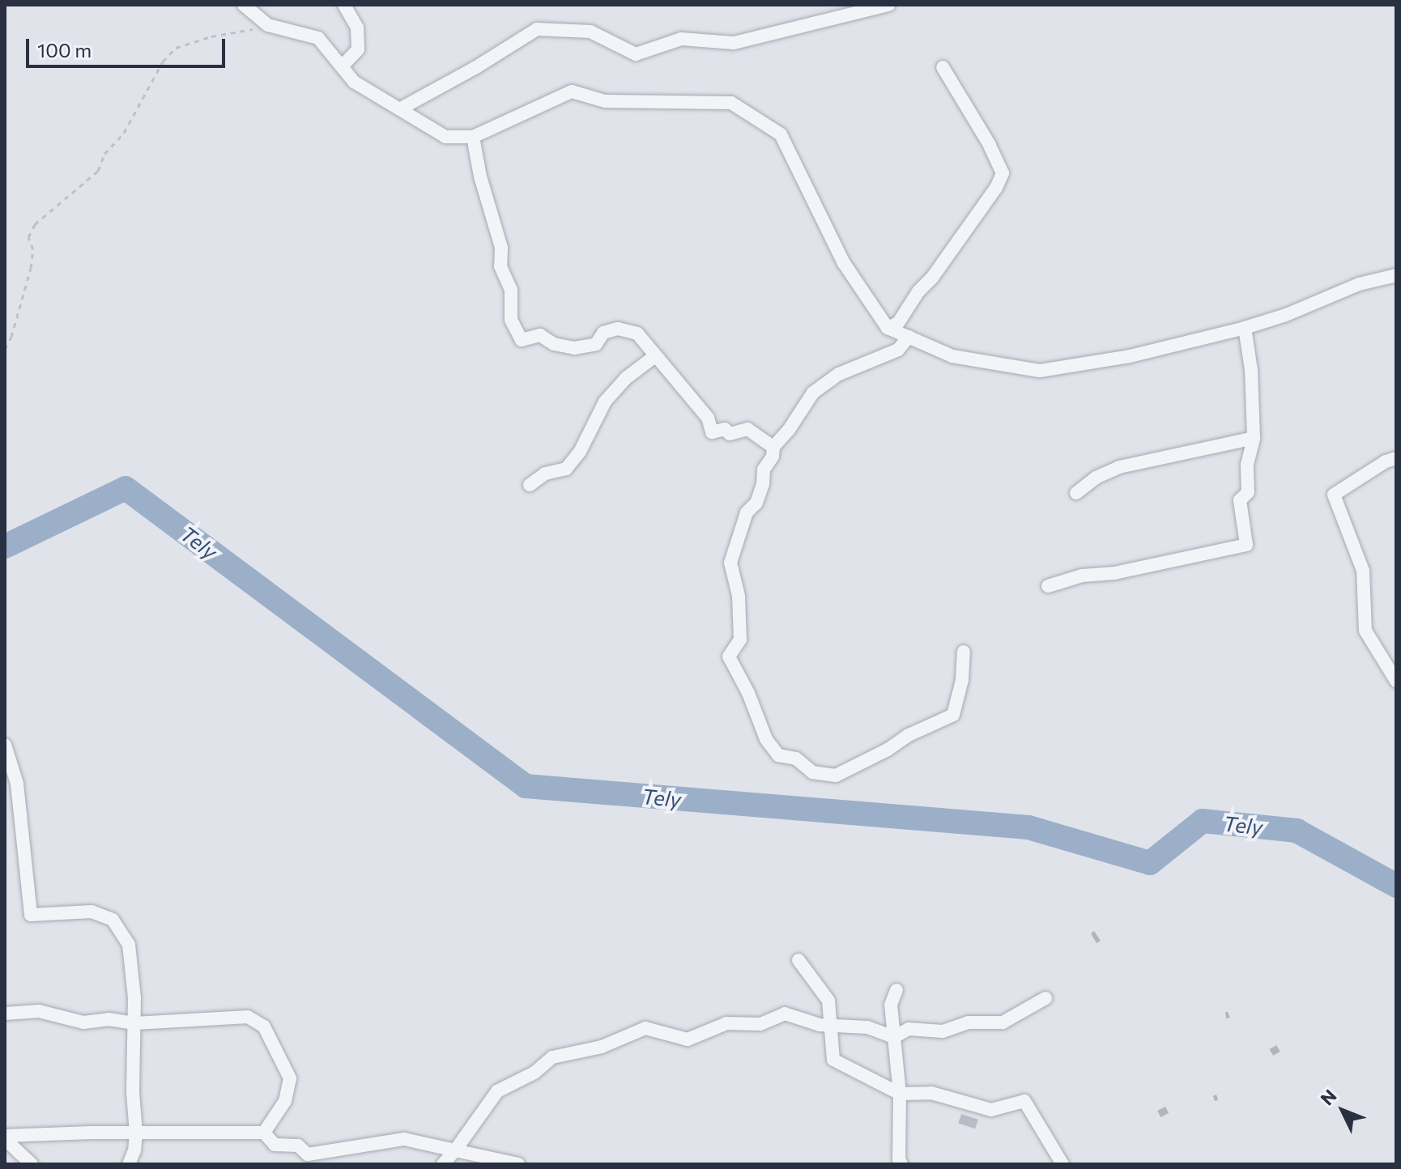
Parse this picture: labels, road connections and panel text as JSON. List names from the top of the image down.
{
  "water": ["Tely"],
  "scale_bar": "100 m",
  "north": "top left"
}
